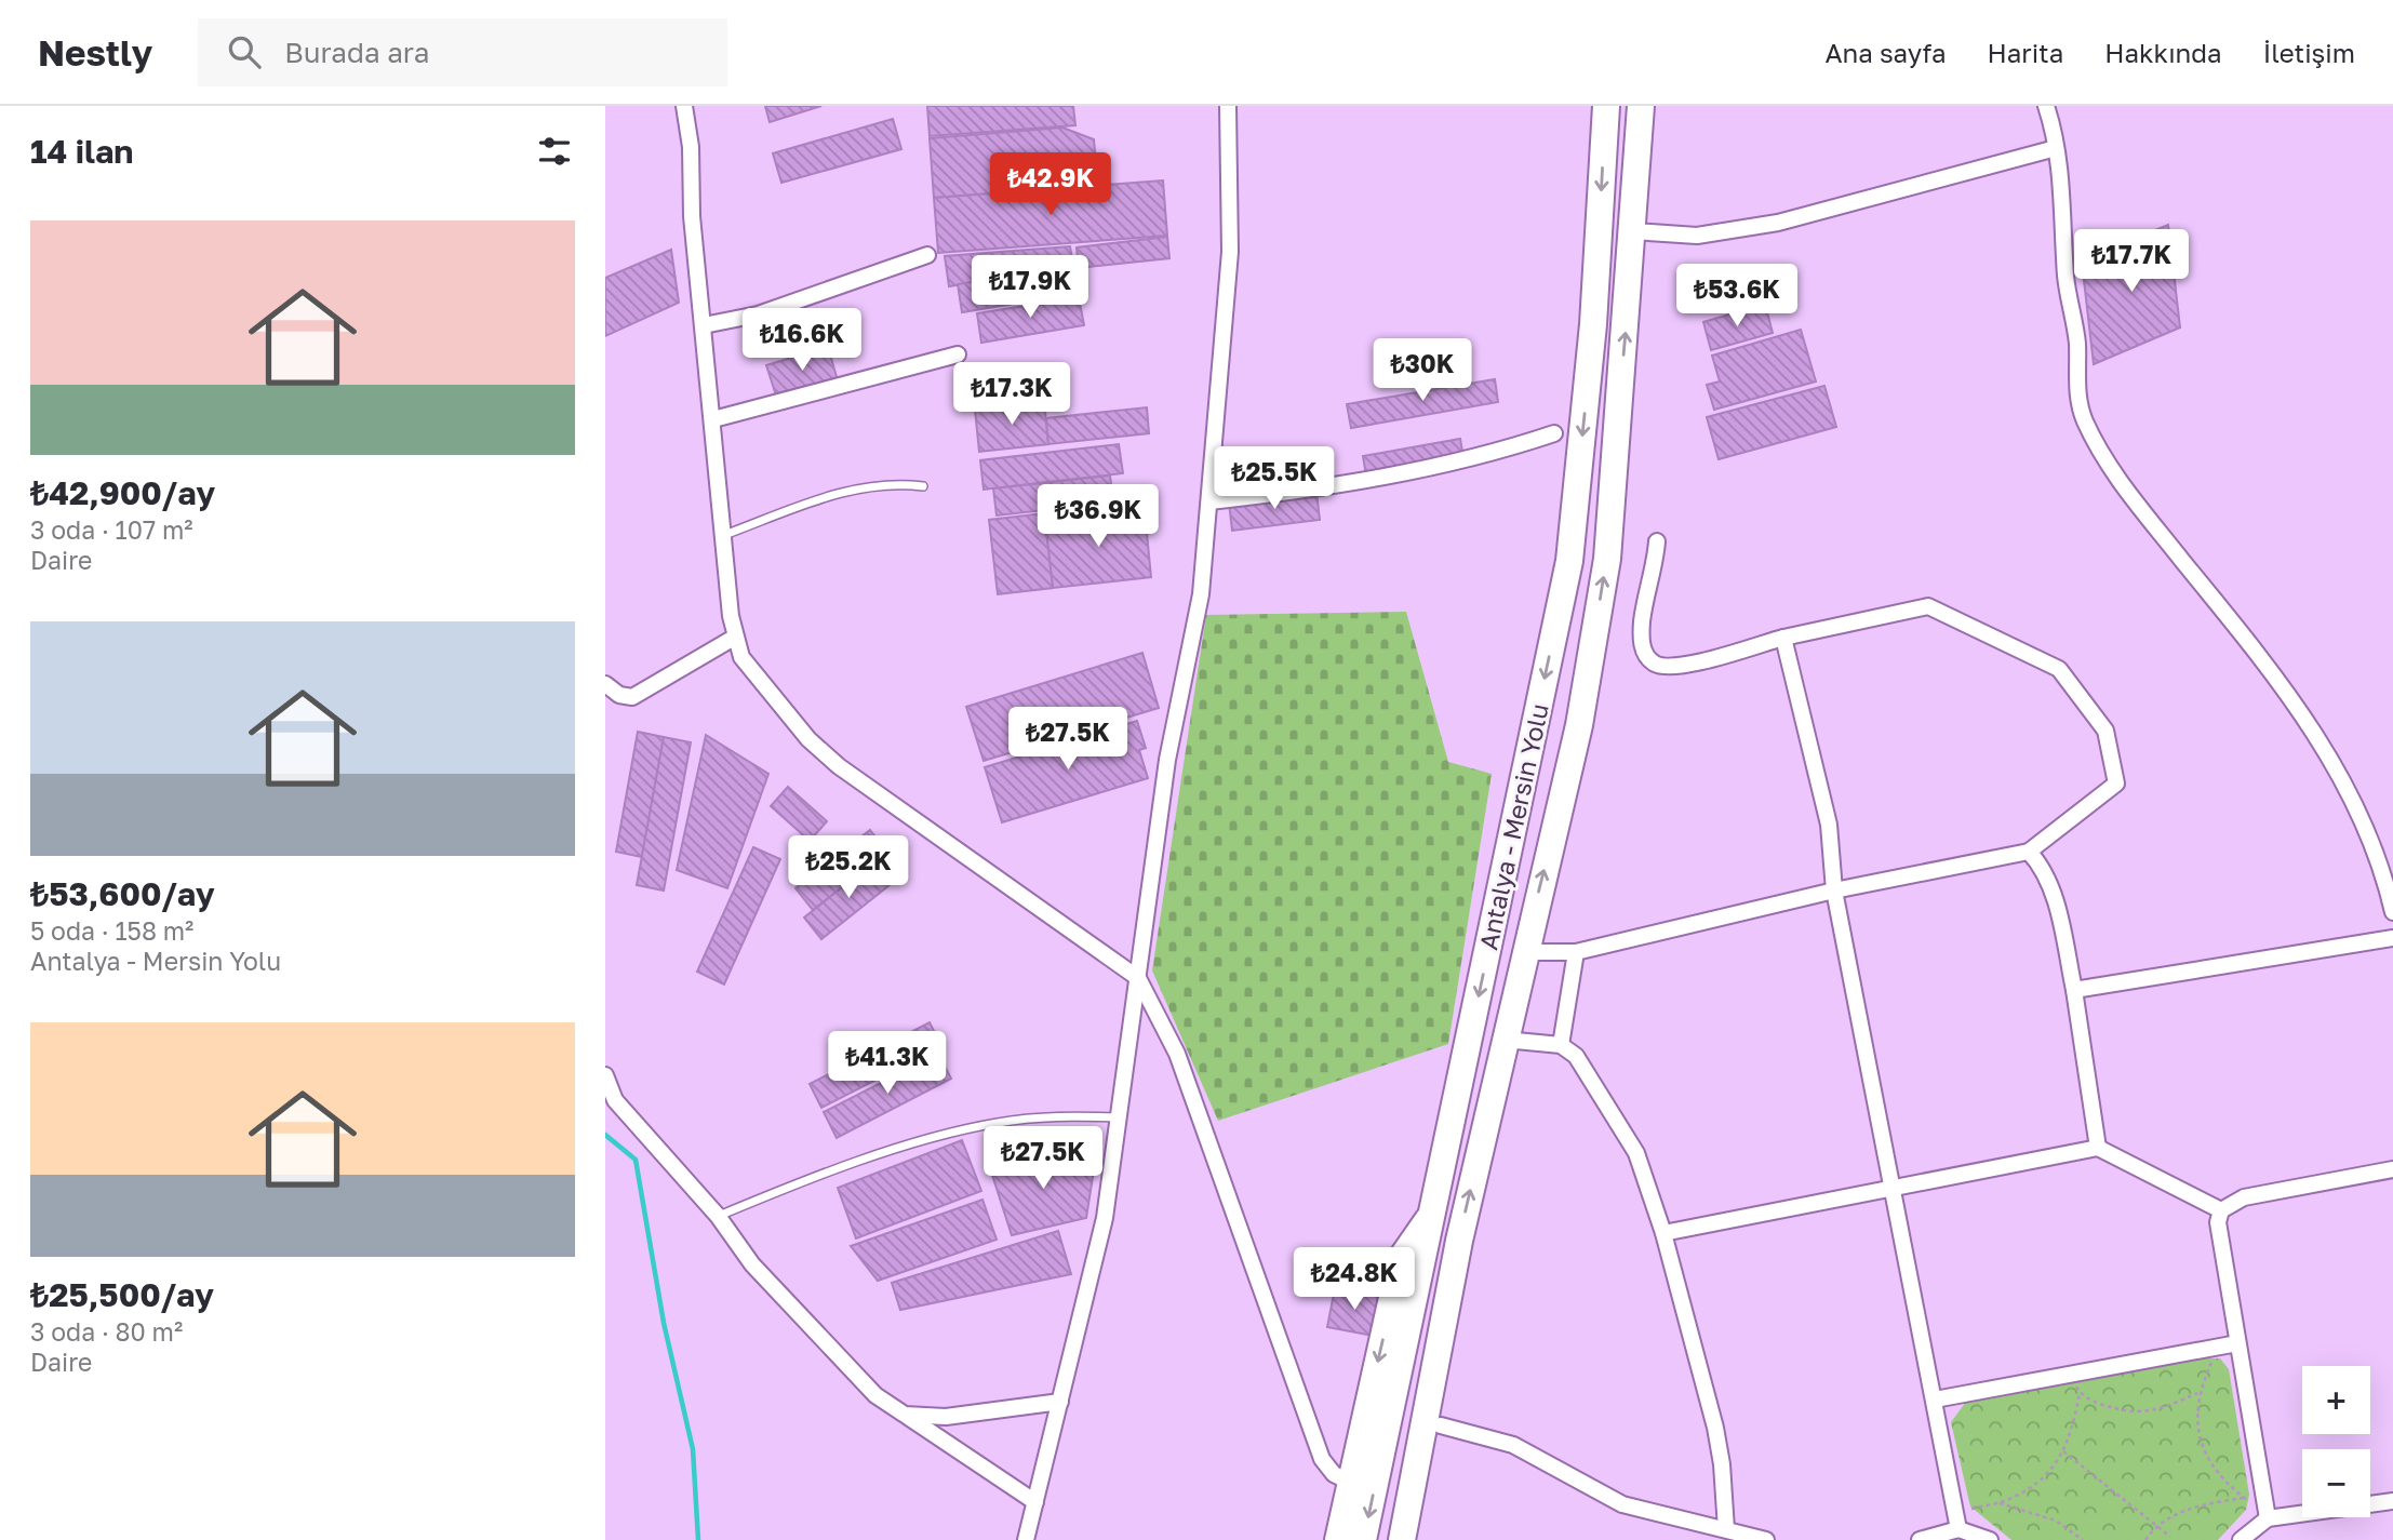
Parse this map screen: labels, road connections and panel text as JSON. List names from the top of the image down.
{
  "streets": {
    "highway": ["Antalya - Mersin Yolu"]
  },
  "page": {
    "header": "Nestly",
    "search": "Burada ara",
    "nav": [
      "Ana sayfa",
      "Harita",
      "Hakkında",
      "İletişim"
    ],
    "heading": "14 ilan",
    "price": [
      "₺42.9K",
      "₺17.7K",
      "₺17.9K",
      "₺53.6K",
      "₺16.6K",
      "₺30K",
      "₺17.3K",
      "₺25.5K",
      "₺36.9K",
      "₺27.5K",
      "₺25.2K",
      "₺41.3K",
      "₺27.5K",
      "₺24.8K"
    ],
    "list": [
      {
        "name": "₺42,900/ay",
        "note": "3 oda · 107 m² · Daire"
      },
      {
        "name": "₺53,600/ay",
        "note": "5 oda · 158 m² · Antalya - Mersin Yolu"
      },
      {
        "name": "₺25,500/ay",
        "note": "3 oda · 80 m² · Daire"
      }
    ],
    "map_buttons": ["+", "−"]
  }
}
